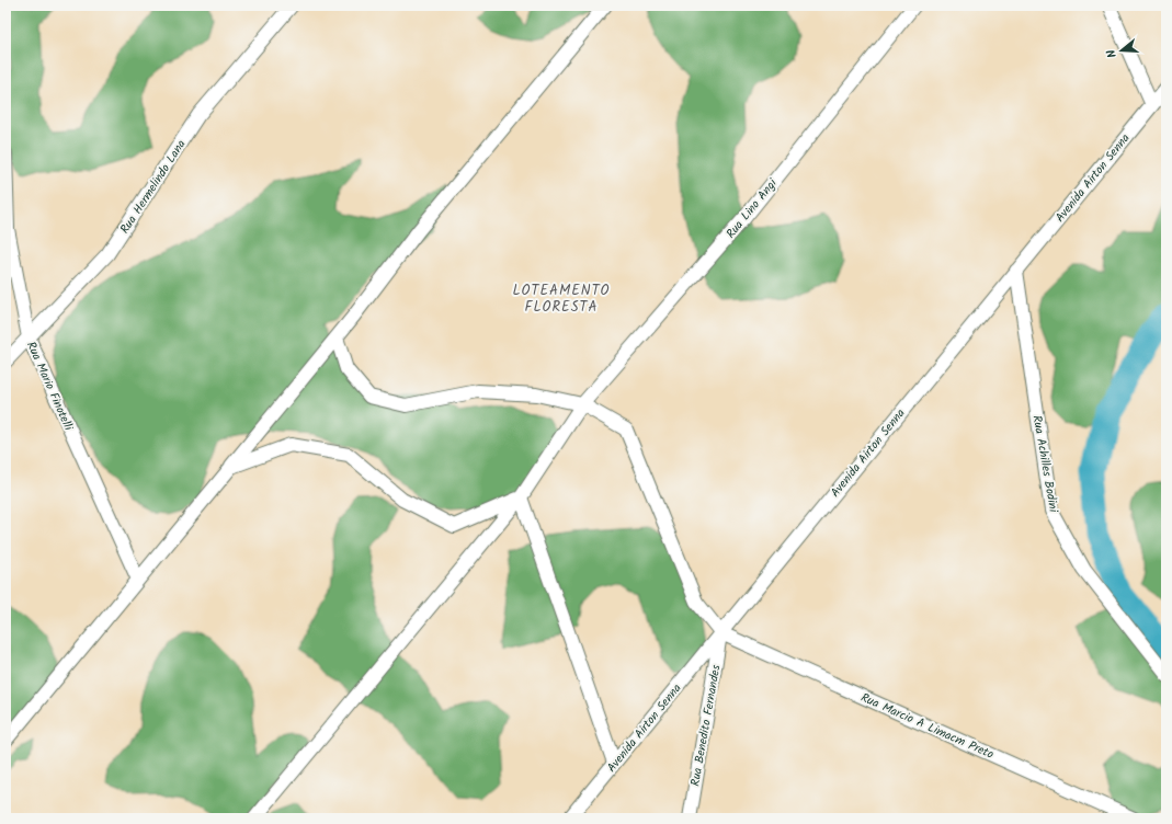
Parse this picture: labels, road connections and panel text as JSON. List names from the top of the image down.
{
  "streets": {
    "street": [
      "Avenida Airton Senna",
      "Rua Hermelindo Lana",
      "Rua Lino Angi",
      "Rua Mario Finotelli",
      "Rua Achilles Bodini",
      "Rua Benedito Fernandes",
      "Rua Marcio A Limacm Preto"
    ]
  },
  "crossings": [
    ["Avenida Airton Senna", "Rua Achilles Bodini"],
    ["Avenida Airton Senna", "Rua Benedito Fernandes"],
    ["Avenida Airton Senna", "Rua Marcio A Limacm Preto"],
    ["Rua Hermelindo Lana", "Rua Mario Finotelli"],
    ["Rua Benedito Fernandes", "Rua Marcio A Limacm Preto"]
  ],
  "districts": ["LOTEAMENTO FLORESTA"],
  "north": "left"
}
